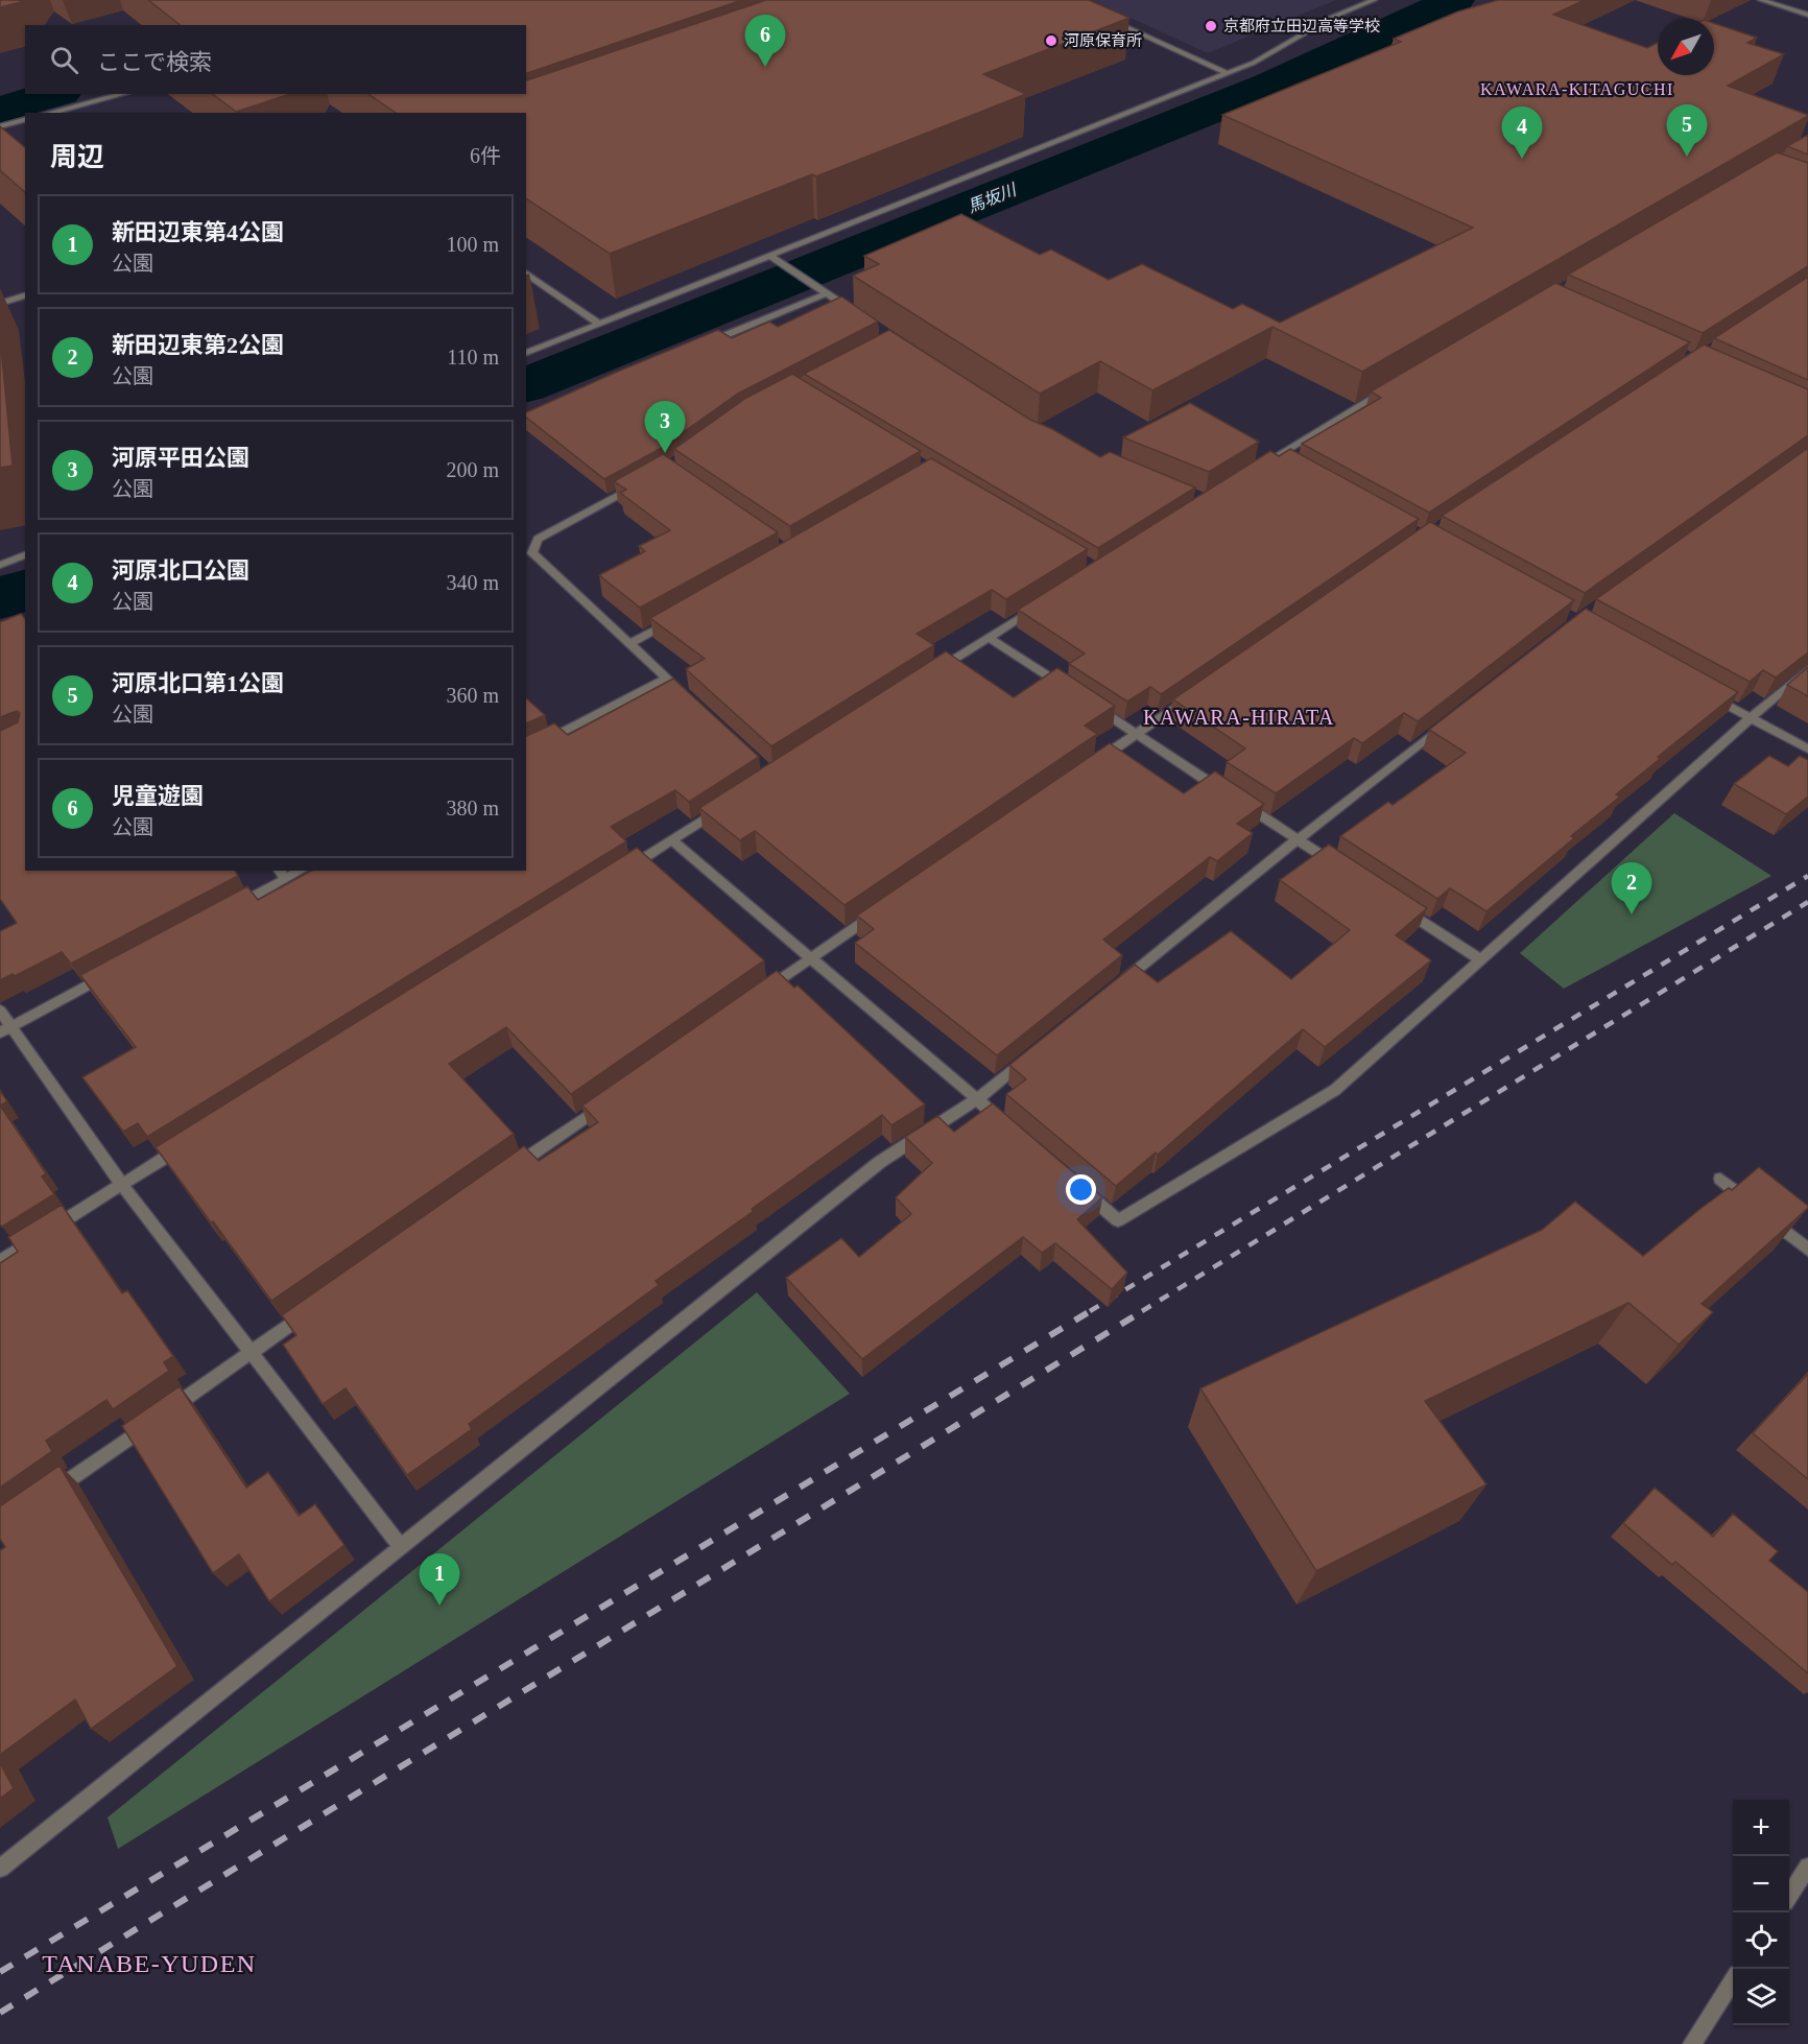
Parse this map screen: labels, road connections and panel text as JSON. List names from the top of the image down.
{
  "districts": ["KAWARA-KITAGUCHI", "KAWARA-HIRATA", "TANABE-YUDEN"],
  "water": ["馬坂川"],
  "places": ["京都府立田辺高等学校", "河原保育所"],
  "north": "bottom left",
  "page": {
    "pins": [
      "6",
      "5",
      "4",
      "3",
      "2",
      "1"
    ],
    "search": "ここで検索",
    "heading": ["周辺", "6件"],
    "list": [
      {
        "mark": "1",
        "name": "新田辺東第4公園",
        "note": "公園",
        "value": "100 m"
      },
      {
        "mark": "2",
        "name": "新田辺東第2公園",
        "note": "公園",
        "value": "110 m"
      },
      {
        "mark": "3",
        "name": "河原平田公園",
        "note": "公園",
        "value": "200 m"
      },
      {
        "mark": "4",
        "name": "河原北口公園",
        "note": "公園",
        "value": "340 m"
      },
      {
        "mark": "5",
        "name": "河原北口第1公園",
        "note": "公園",
        "value": "360 m"
      },
      {
        "mark": "6",
        "name": "児童遊園",
        "note": "公園",
        "value": "380 m"
      }
    ],
    "map_buttons": ["+", "−"]
  }
}
